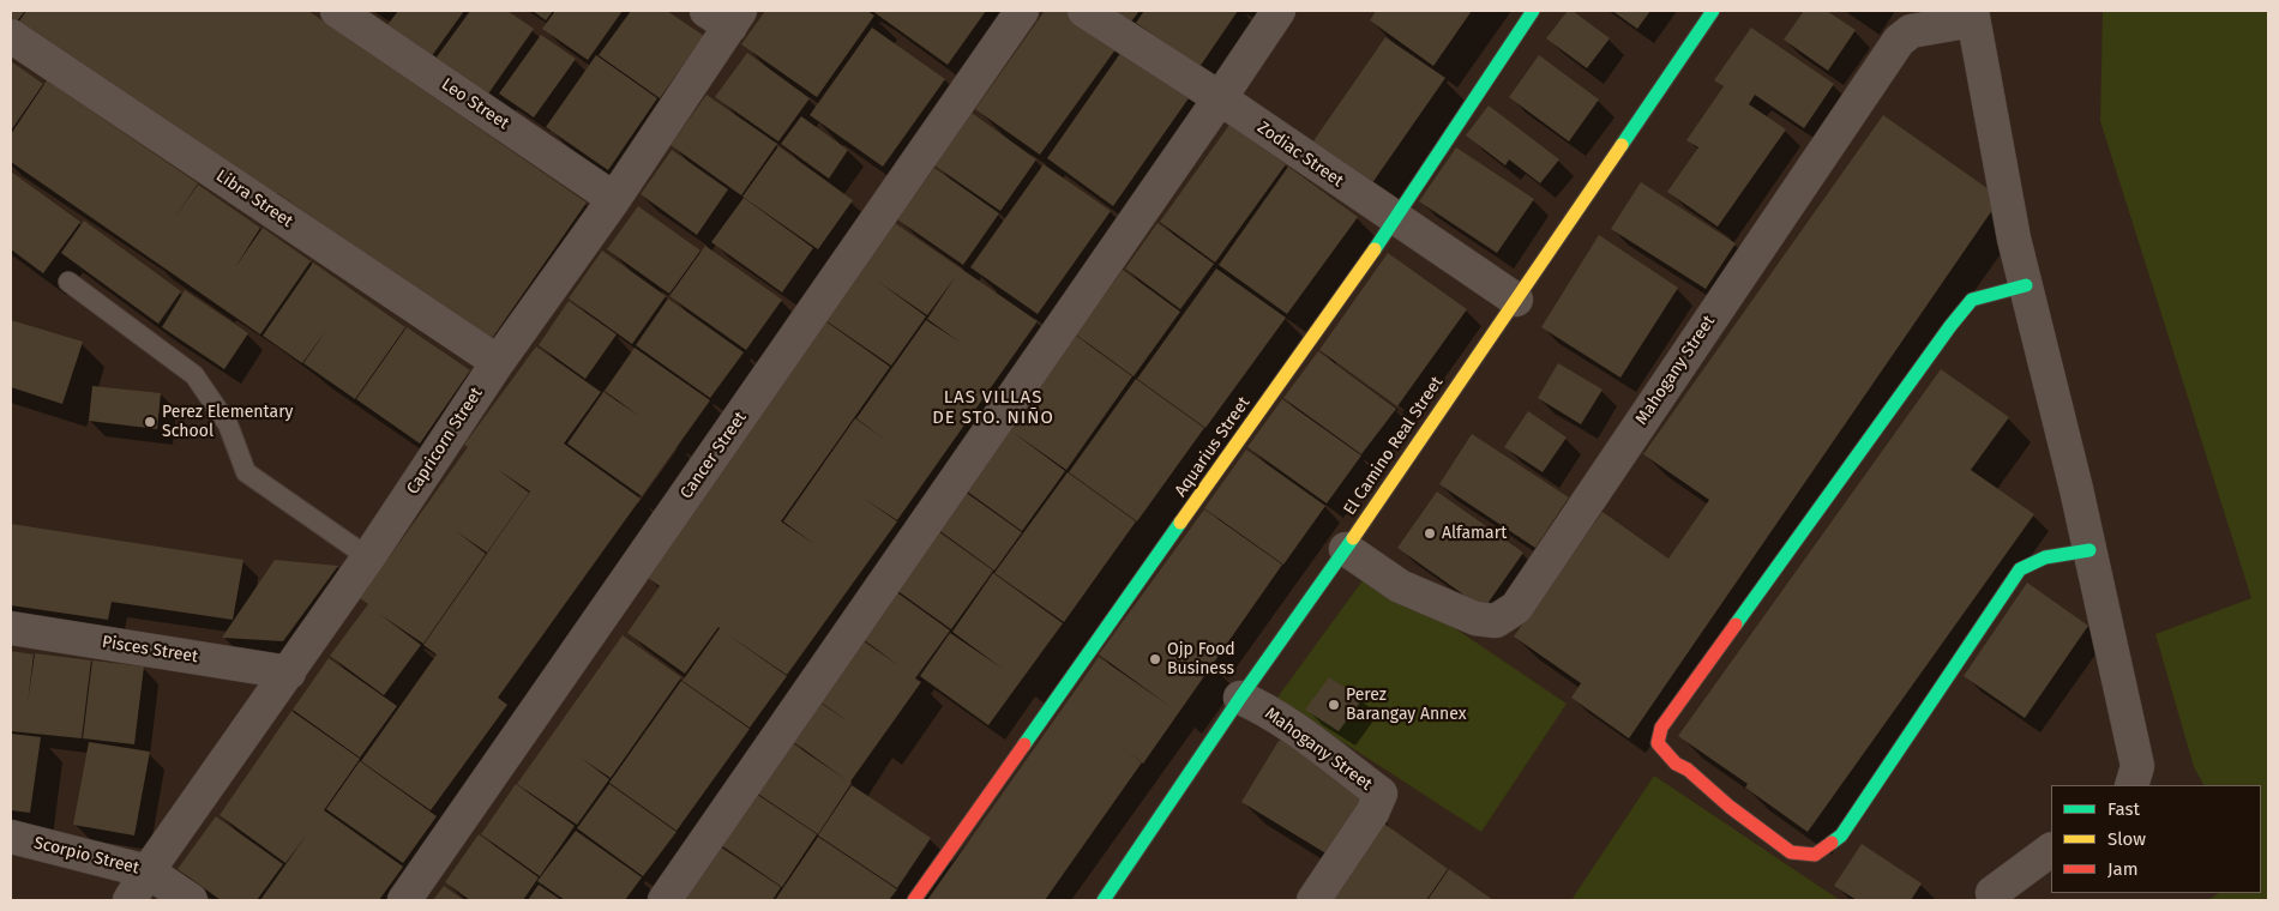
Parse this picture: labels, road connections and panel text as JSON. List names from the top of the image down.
{
  "streets": {
    "street": [
      "Leo Street",
      "Zodiac Street",
      "Libra Street",
      "Mahogany Street",
      "Capricorn Street",
      "El Camino Real Street",
      "Aquarius Street",
      "Cancer Street",
      "Pisces Street",
      "Scorpio Street"
    ]
  },
  "crossings": [
    ["Leo Street", "Capricorn Street"],
    ["Zodiac Street", "El Camino Real Street"],
    ["Zodiac Street", "Aquarius Street"],
    ["Libra Street", "Capricorn Street"],
    ["Mahogany Street", "El Camino Real Street"],
    ["Capricorn Street", "Pisces Street"],
    ["Capricorn Street", "Scorpio Street"]
  ],
  "districts": ["LAS VILLAS DE STO. NIÑO"],
  "places": [
    "Perez Elementary School",
    "Alfamart",
    "Ojp Food Business",
    "Perez Barangay Annex"
  ],
  "legend": ["Fast", "Slow", "Jam"]
}
